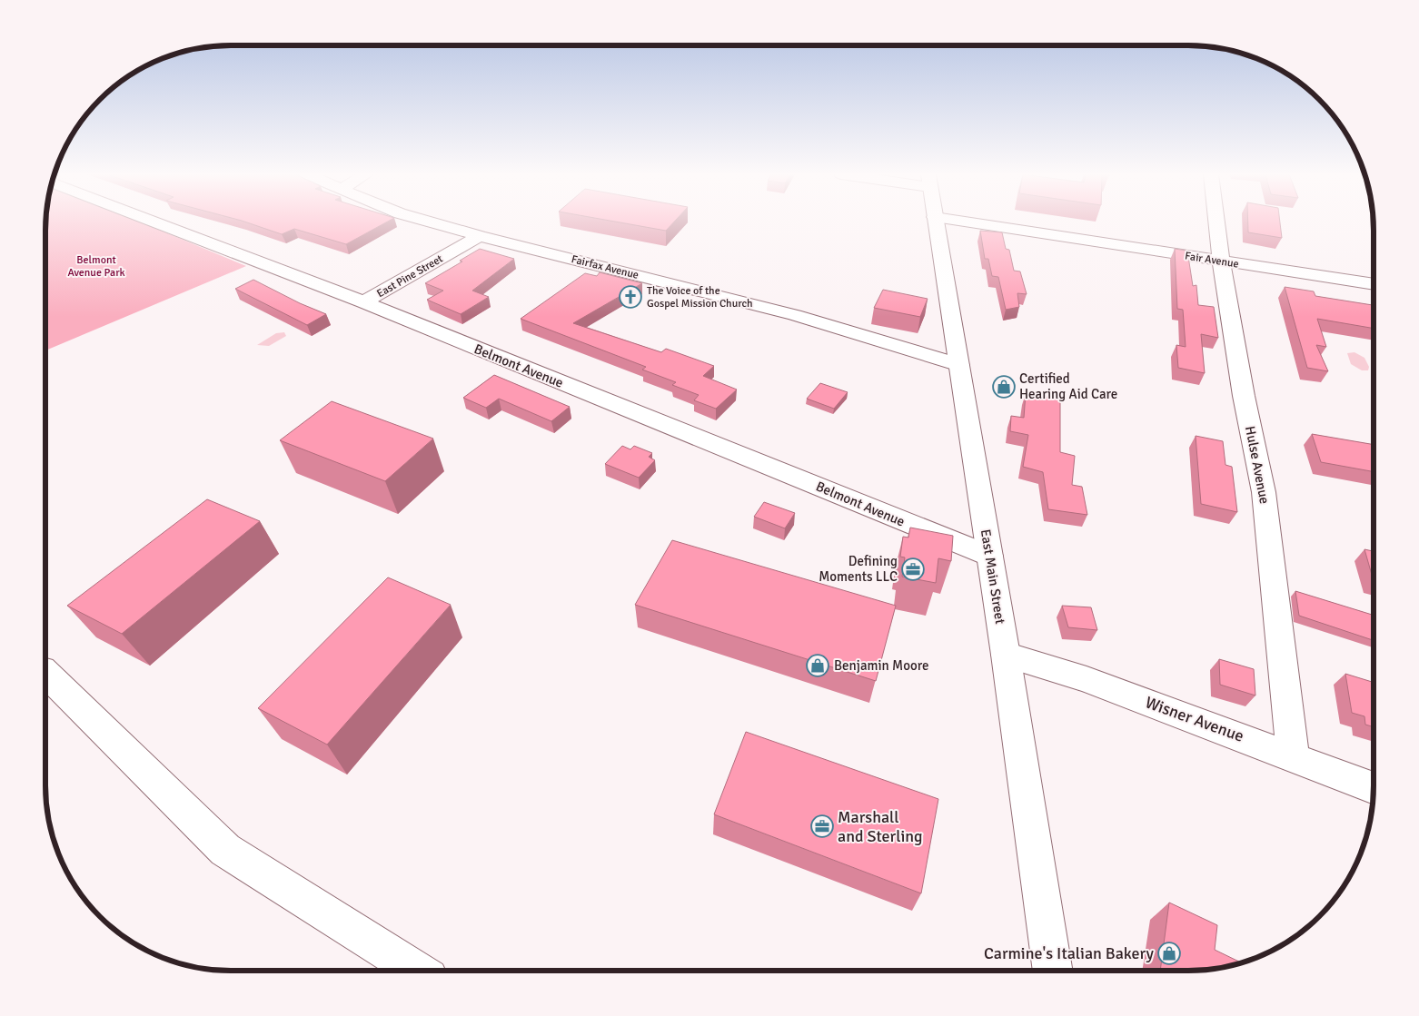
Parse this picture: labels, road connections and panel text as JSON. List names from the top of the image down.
{
  "streets": {
    "street": [
      "Fair Avenue",
      "Fairfax Avenue",
      "East Pine Street",
      "Belmont Avenue",
      "Hulse Avenue",
      "East Main Street",
      "Wisner Avenue"
    ]
  },
  "crossings": [
    ["Fair Avenue", "Hulse Avenue"],
    ["Fairfax Avenue", "East Pine Street"],
    ["Fairfax Avenue", "East Main Street"],
    ["East Pine Street", "Belmont Avenue"],
    ["Belmont Avenue", "East Main Street"],
    ["Hulse Avenue", "Wisner Avenue"],
    ["East Main Street", "Wisner Avenue"]
  ],
  "parks": ["Belmont Avenue Park"],
  "places": {
    "church": ["The Voice of the Gospel Mission Church"],
    "shop": ["Certified Hearing Aid Care", "Benjamin Moore", "Carmine's Italian Bakery"],
    "office": ["Defining Moments LLC", "Marshall and Sterling"]
  }
}
